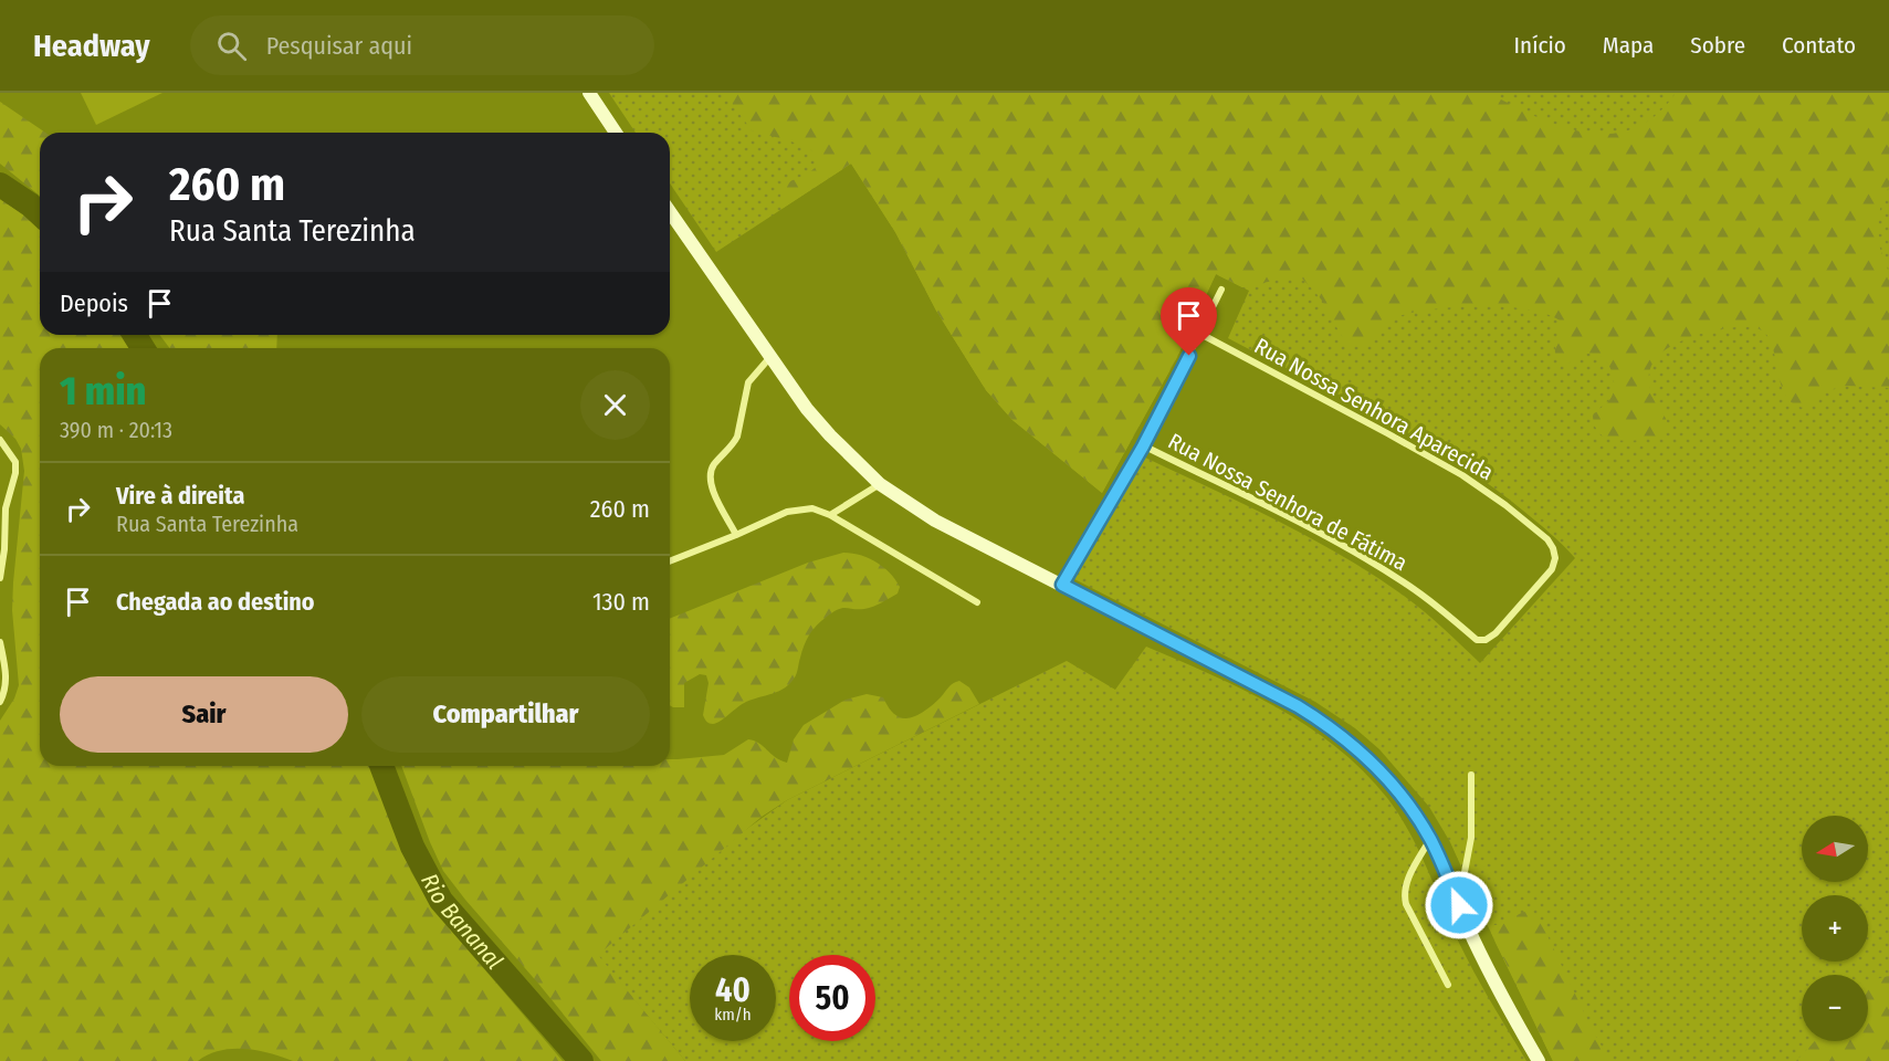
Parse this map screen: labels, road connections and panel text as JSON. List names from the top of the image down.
{
  "streets": {
    "street": ["Rua Nossa Senhora Aparecida", "Rua Nossa Senhora de Fátima"]
  },
  "crossings": [
    ["Rua Nossa Senhora Aparecida", "Rua Nossa Senhora de Fátima"]
  ],
  "water": ["Rio Bananal"],
  "north": "left",
  "page": {
    "header": "Headway",
    "search": "Pesquisar aqui",
    "nav": [
      "Início",
      "Mapa",
      "Sobre",
      "Contato"
    ],
    "turn": ["260 m", "Rua Santa Terezinha"],
    "then": "Depois",
    "heading": ["1 min", "390 m · 20:13"],
    "list": [
      {
        "name": "Vire à direita",
        "note": "Rua Santa Terezinha",
        "value": "260 m"
      },
      {
        "name": "Chegada ao destino",
        "value": "130 m"
      }
    ],
    "buttons": ["Sair", "Compartilhar"],
    "map_buttons": ["+", "−"],
    "speed": "40 km/h",
    "limit": "50"
  }
}
